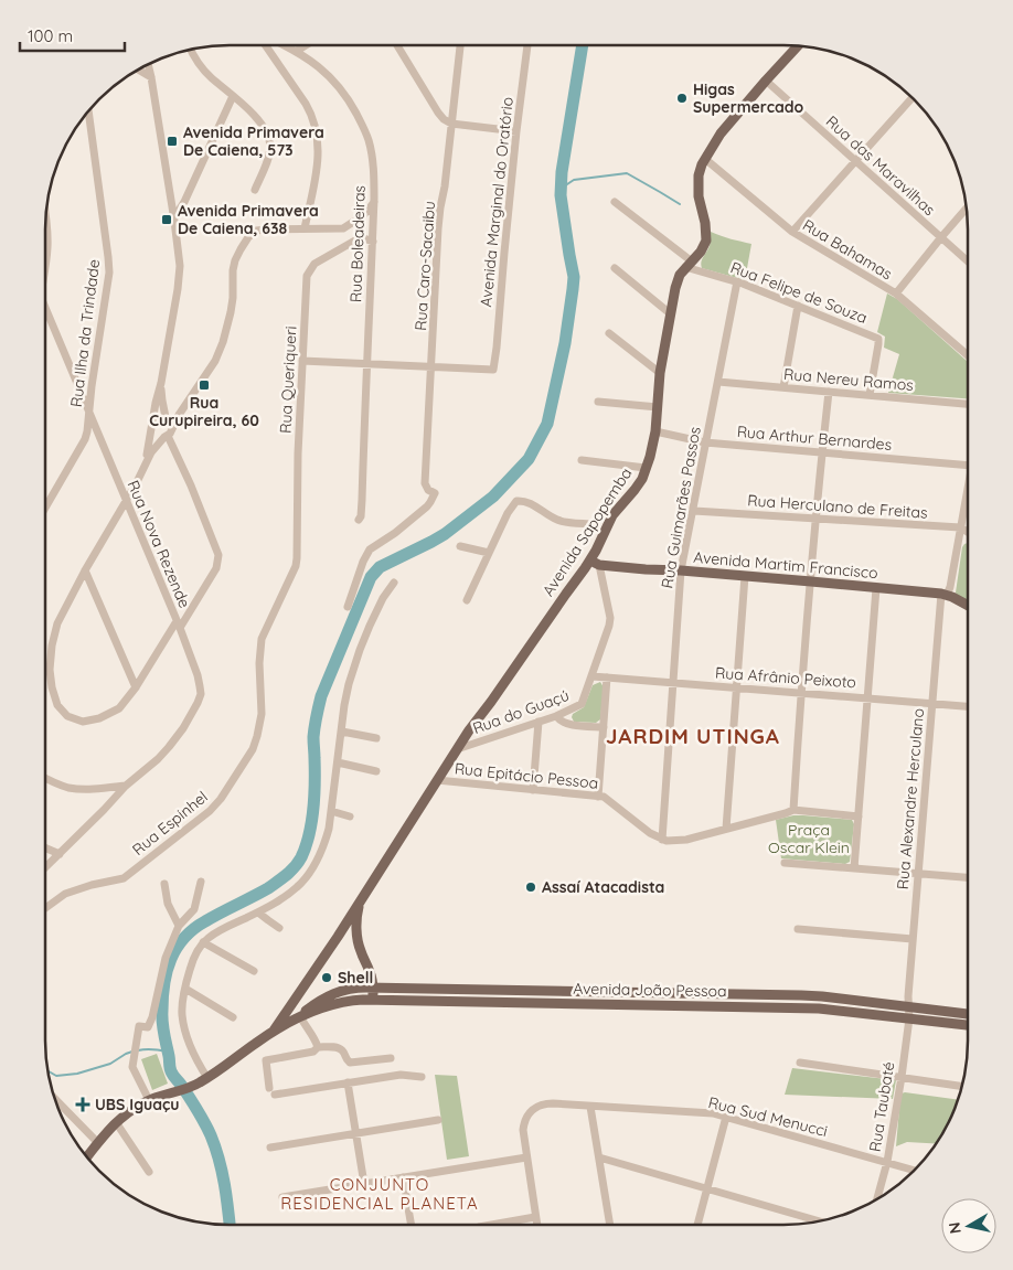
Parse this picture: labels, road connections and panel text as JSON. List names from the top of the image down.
{
  "streets": {
    "main road": ["Avenida Sapopemba", "Avenida Martim Francisco", "Avenida João Pessoa"],
    "street": [
      "Rua das Maravilhas",
      "Avenida Marginal do Oratório",
      "Rua Boleadeiras",
      "Rua Bahamas",
      "Rua Caro-Sacaibu",
      "Rua Felipe de Souza",
      "Rua Ilha da Trindade",
      "Rua Queriqueri",
      "Rua Nereu Ramos",
      "Rua Arthur Bernardes",
      "Rua Herculano de Freitas",
      "Rua Guimarães Passos",
      "Rua Nova Rezende",
      "Rua Afrânio Peixoto",
      "Rua do Guaçú",
      "Rua Epitácio Pessoa",
      "Rua Alexandre Herculano",
      "Rua Espinhel",
      "Rua Taubaté",
      "Rua Sud Menucci"
    ]
  },
  "crossings": [
    ["Rua das Maravilhas", "Avenida Sapopemba"],
    ["Avenida Marginal do Oratório", "Rua Caro-Sacaibu"],
    ["Rua Bahamas", "Avenida Sapopemba"],
    ["Rua Felipe de Souza", "Rua Nereu Ramos"],
    ["Rua Felipe de Souza", "Rua Guimarães Passos"],
    ["Rua Felipe de Souza", "Avenida Sapopemba"],
    ["Rua Ilha da Trindade", "Rua Nova Rezende"],
    ["Rua Queriqueri", "Rua Espinhel"],
    ["Rua Nereu Ramos", "Rua Guimarães Passos"],
    ["Rua Arthur Bernardes", "Rua Guimarães Passos"],
    ["Rua Arthur Bernardes", "Avenida Sapopemba"],
    ["Rua Herculano de Freitas", "Rua Guimarães Passos"],
    ["Rua Herculano de Freitas", "Rua Alexandre Herculano"],
    ["Rua Guimarães Passos", "Avenida Martim Francisco"],
    ["Rua Guimarães Passos", "Rua Afrânio Peixoto"],
    ["Rua Guimarães Passos", "Rua Epitácio Pessoa"],
    ["Avenida Sapopemba", "Avenida Martim Francisco"],
    ["Avenida Sapopemba", "Rua do Guaçú"],
    ["Avenida Sapopemba", "Rua Epitácio Pessoa"],
    ["Avenida Sapopemba", "Avenida João Pessoa"],
    ["Avenida Martim Francisco", "Rua do Guaçú"],
    ["Avenida Martim Francisco", "Rua Alexandre Herculano"],
    ["Rua Afrânio Peixoto", "Rua do Guaçú"],
    ["Rua Afrânio Peixoto", "Rua Alexandre Herculano"],
    ["Rua Alexandre Herculano", "Avenida João Pessoa"],
    ["Rua Alexandre Herculano", "Rua Taubaté"],
    ["Avenida João Pessoa", "Rua Taubaté"],
    ["Rua Taubaté", "Rua Sud Menucci"]
  ],
  "districts": ["JARDIM UTINGA", "CONJUNTO RESIDENCIAL PLANETA"],
  "parks": ["Praça Oscar Klein"],
  "places": {
    "other": ["Higas Supermercado", "Assaí Atacadista", "Shell"],
    "transit": ["Avenida Primavera De Caiena, 573", "Avenida Primavera De Caiena, 638", "Rua Curupireira, 60"],
    "health": ["UBS Iguaçu"]
  },
  "scale_bar": "100 m",
  "north": "left"
}
